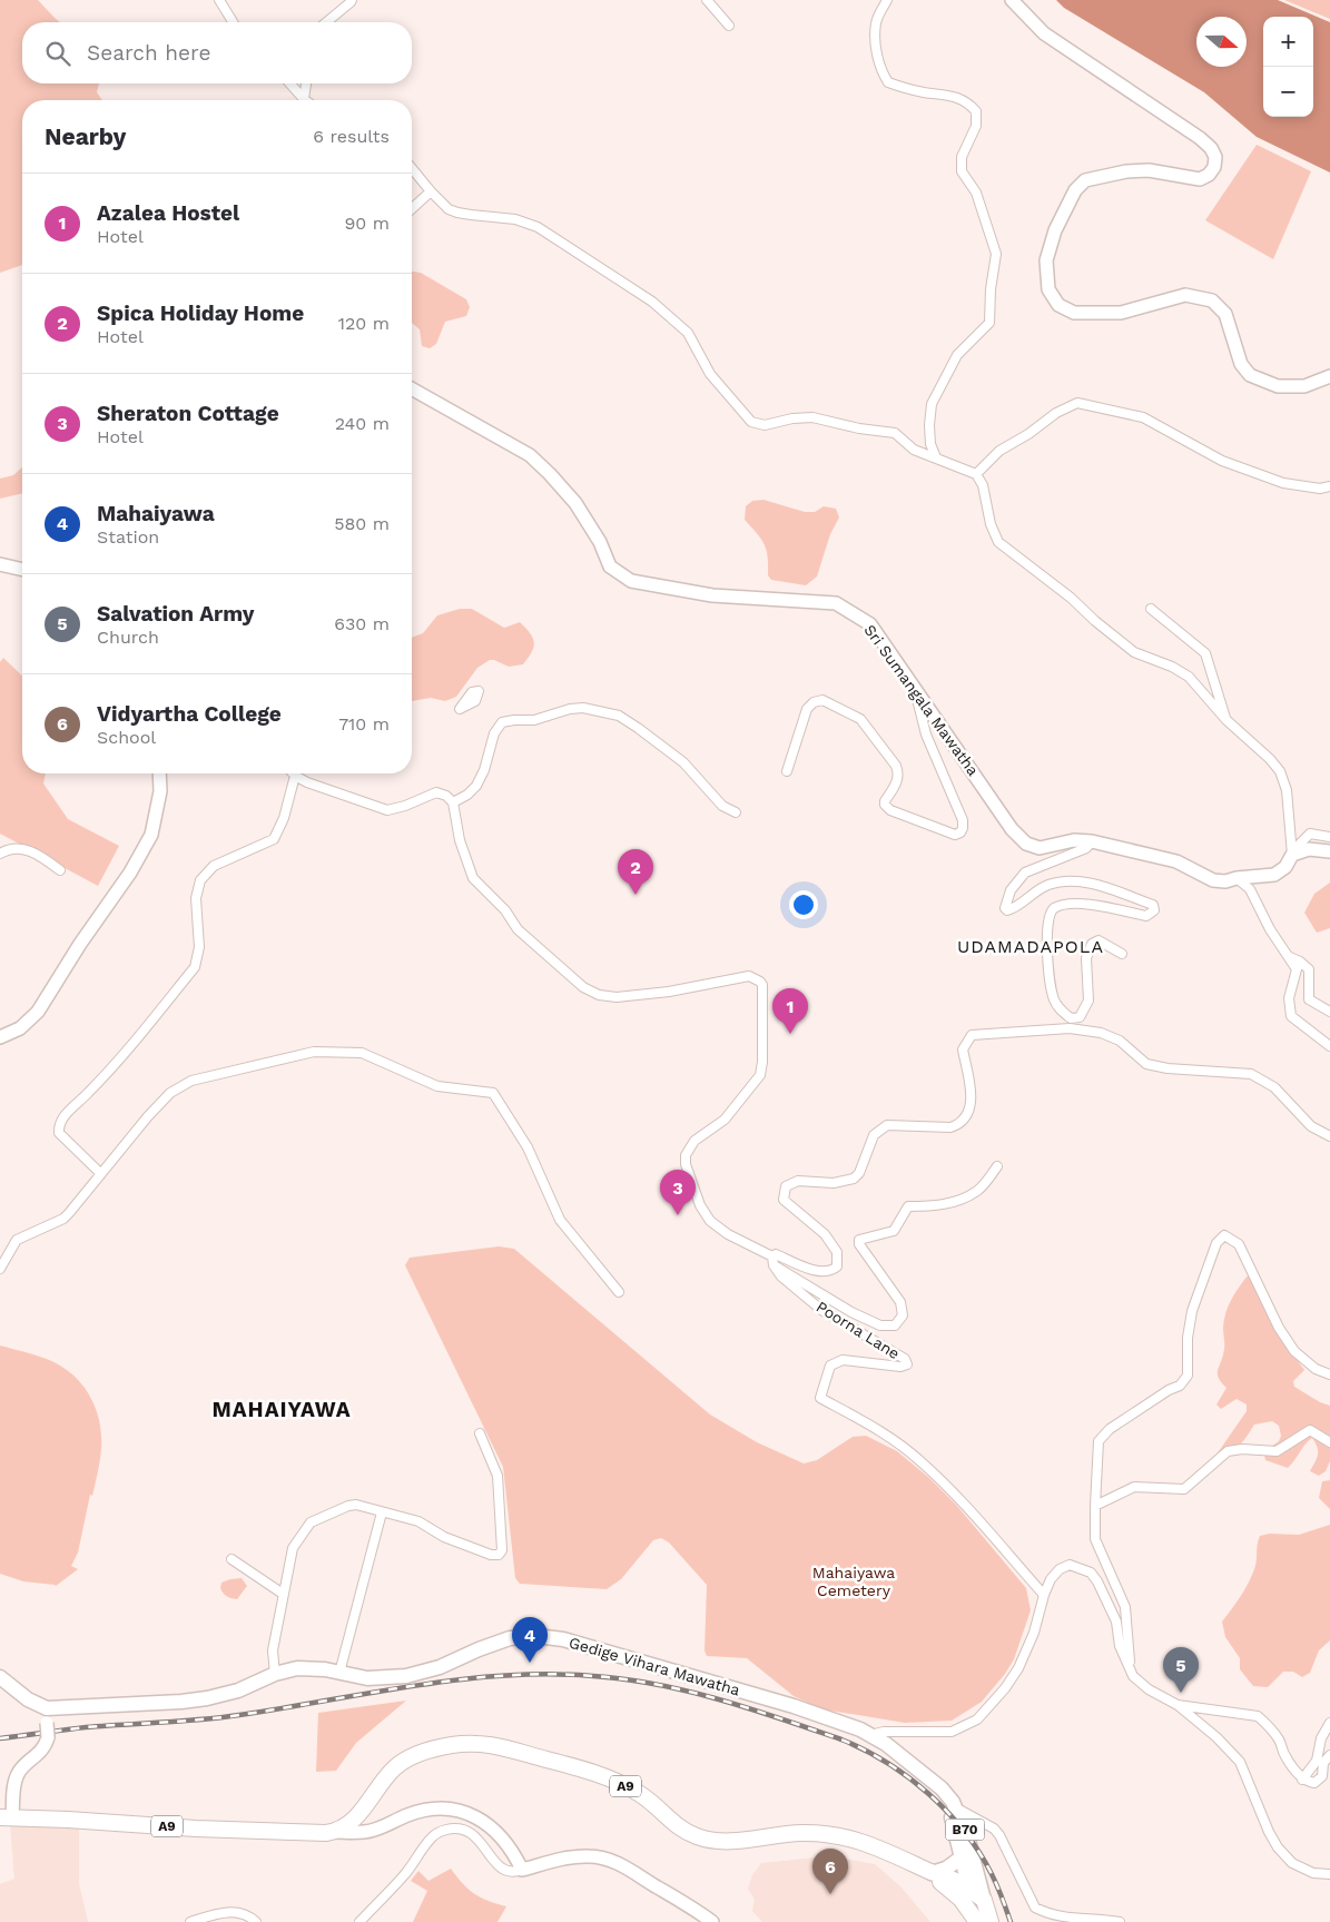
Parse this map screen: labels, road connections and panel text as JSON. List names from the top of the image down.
{
  "streets": {
    "highway": ["A9"],
    "main road": ["Gedige Vihara Mawatha", "B70"],
    "street": ["Sri Sumangala Mawatha", "Poorna Lane"]
  },
  "crossings": [
    ["Gedige Vihara Mawatha", "A9"]
  ],
  "districts": ["UDAMADAPOLA", "MAHAIYAWA"],
  "parks": ["Mahaiyawa Cemetery"],
  "north": "right",
  "page": {
    "map_buttons": ["+", "−"],
    "search": "Search here",
    "heading": ["Nearby", "6 results"],
    "list": [
      {
        "mark": "1",
        "name": "Azalea Hostel",
        "note": "Hotel",
        "value": "90 m"
      },
      {
        "mark": "2",
        "name": "Spica Holiday Home",
        "note": "Hotel",
        "value": "120 m"
      },
      {
        "mark": "3",
        "name": "Sheraton Cottage",
        "note": "Hotel",
        "value": "240 m"
      },
      {
        "mark": "4",
        "name": "Mahaiyawa",
        "note": "Station",
        "value": "580 m"
      },
      {
        "mark": "5",
        "name": "Salvation Army",
        "note": "Church",
        "value": "630 m"
      },
      {
        "mark": "6",
        "name": "Vidyartha College",
        "note": "School",
        "value": "710 m"
      }
    ],
    "pins": [
      "2",
      "1",
      "3",
      "4",
      "5",
      "6"
    ]
  }
}
